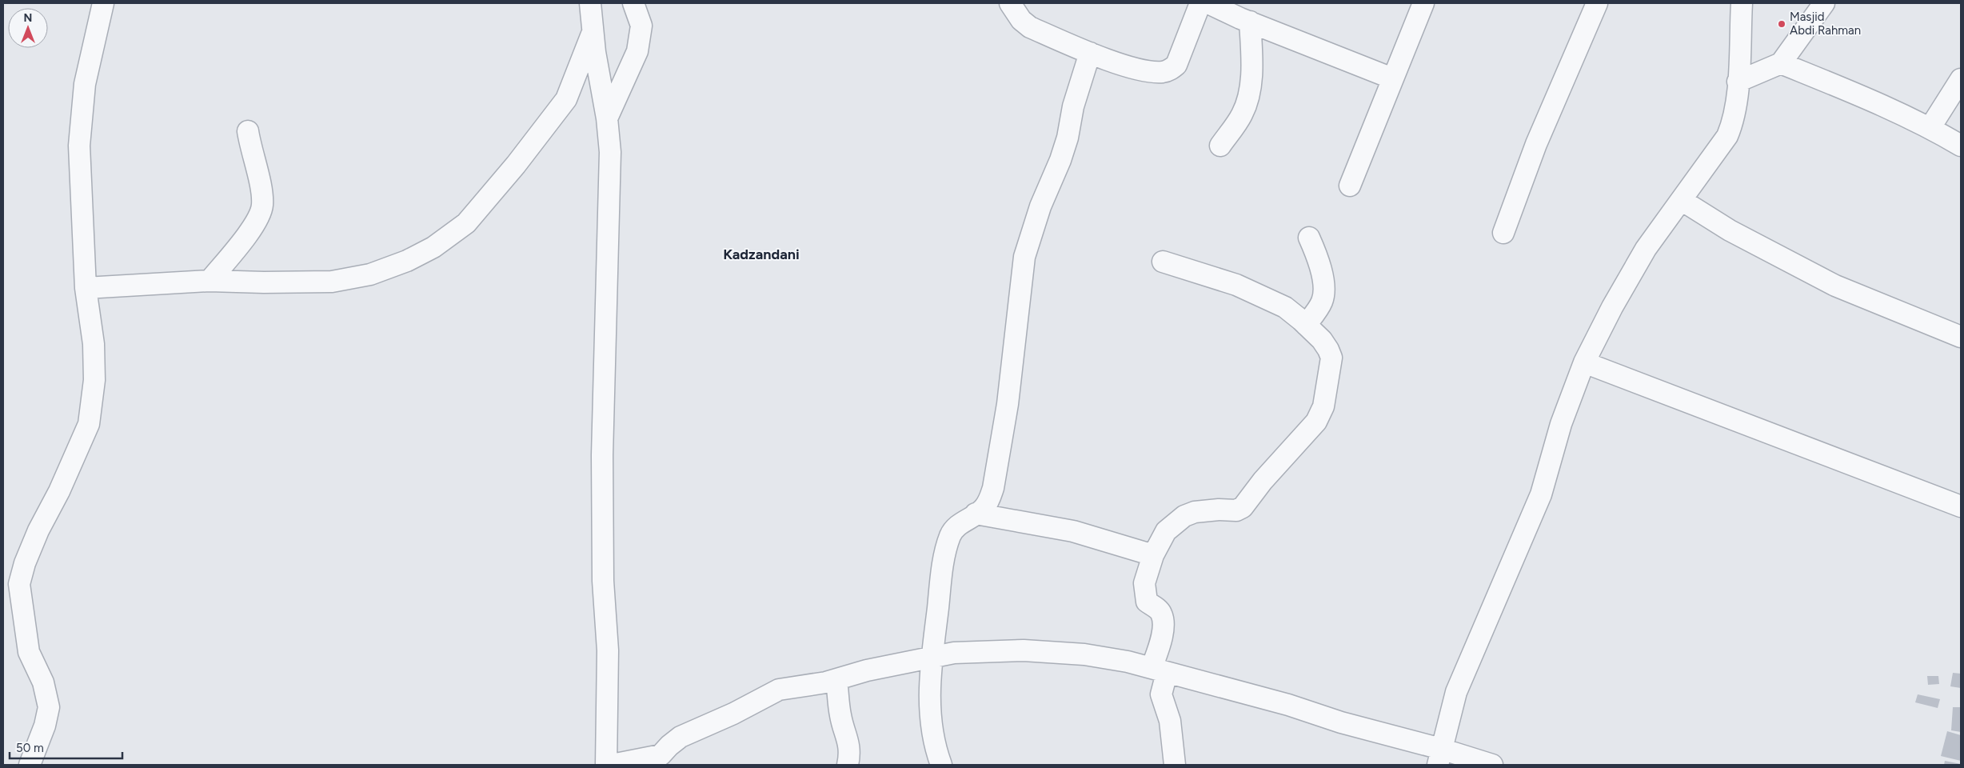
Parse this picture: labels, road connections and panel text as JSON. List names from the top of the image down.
{
  "districts": ["Kadzandani"],
  "places": ["Masjid Abdi Rahman"],
  "scale_bar": "50 m",
  "north": "top"
}
